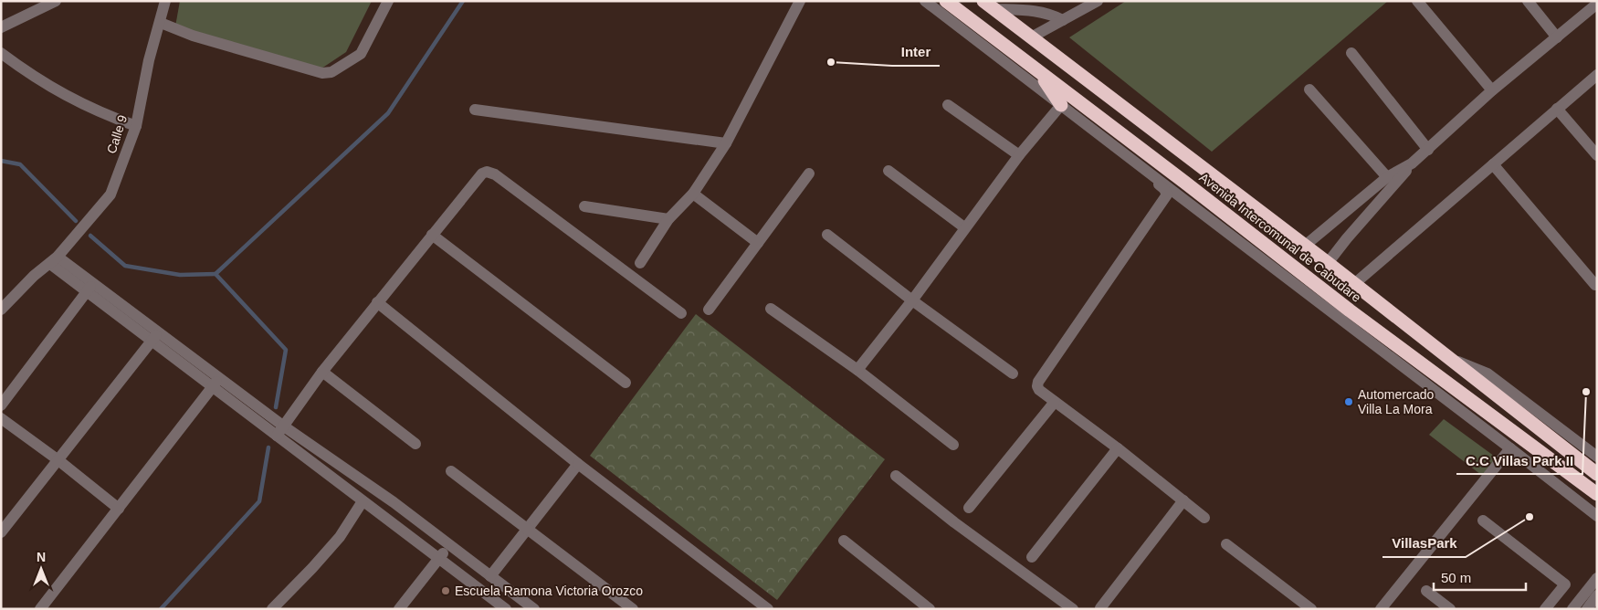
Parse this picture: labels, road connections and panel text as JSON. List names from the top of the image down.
{
  "streets": {
    "highway": ["Avenida Intercomunal de Cabudare"],
    "street": ["Calle 9"]
  },
  "places": [
    "Inter",
    "C.C Villas Park II",
    "Automercado Villa La Mora",
    "VillasPark",
    "Escuela Ramona Victoria Orozco"
  ],
  "scale_bar": "50 m",
  "north": "top"
}
